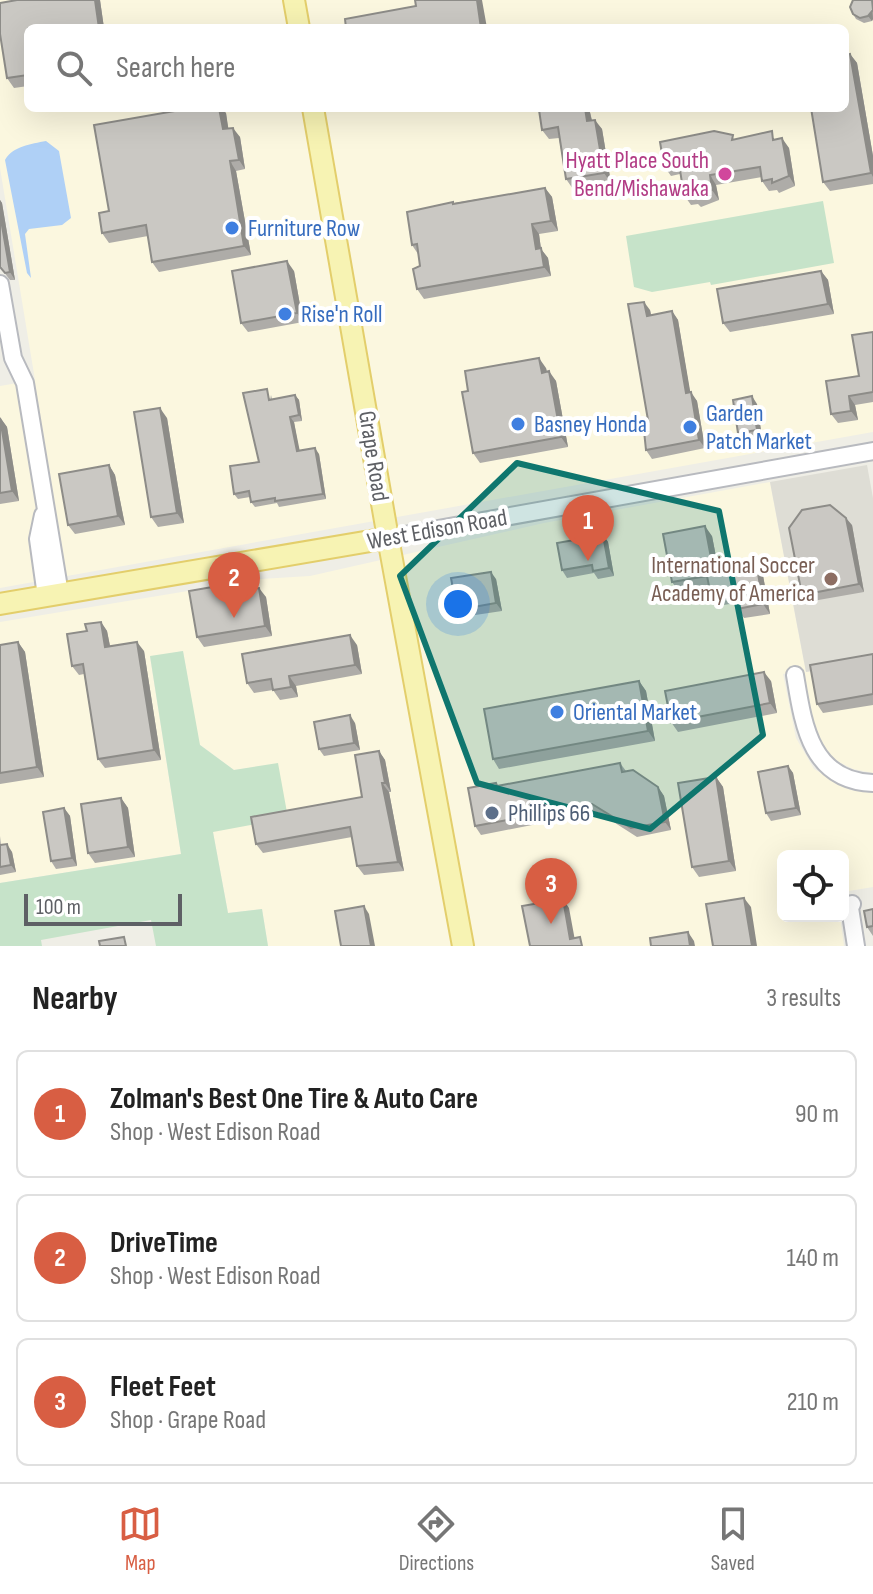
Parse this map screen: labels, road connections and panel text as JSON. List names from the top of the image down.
{
  "streets": {
    "main road": ["Grape Road", "West Edison Road"]
  },
  "crossings": [
    ["Grape Road", "West Edison Road"]
  ],
  "places": [
    "Hyatt Place South Bend/Mishawaka",
    "Furniture Row",
    "Rise'n Roll",
    "Basney Honda",
    "Garden Patch Market",
    "International Soccer Academy of America",
    "Oriental Market",
    "Phillips 66"
  ],
  "scale_bar": "100 m",
  "page": {
    "search": "Search here",
    "pins": ["1", "2", "3"],
    "scale": "100 m",
    "heading": ["Nearby", "3 results"],
    "list": [
      {
        "mark": "1",
        "name": "Zolman's Best One Tire & Auto Care",
        "note": "Shop · West Edison Road",
        "value": "90 m"
      },
      {
        "mark": "2",
        "name": "DriveTime",
        "note": "Shop · West Edison Road",
        "value": "140 m"
      },
      {
        "mark": "3",
        "name": "Fleet Feet",
        "note": "Shop · Grape Road",
        "value": "210 m"
      }
    ],
    "nav": ["Map", "Directions", "Saved"]
  }
}
